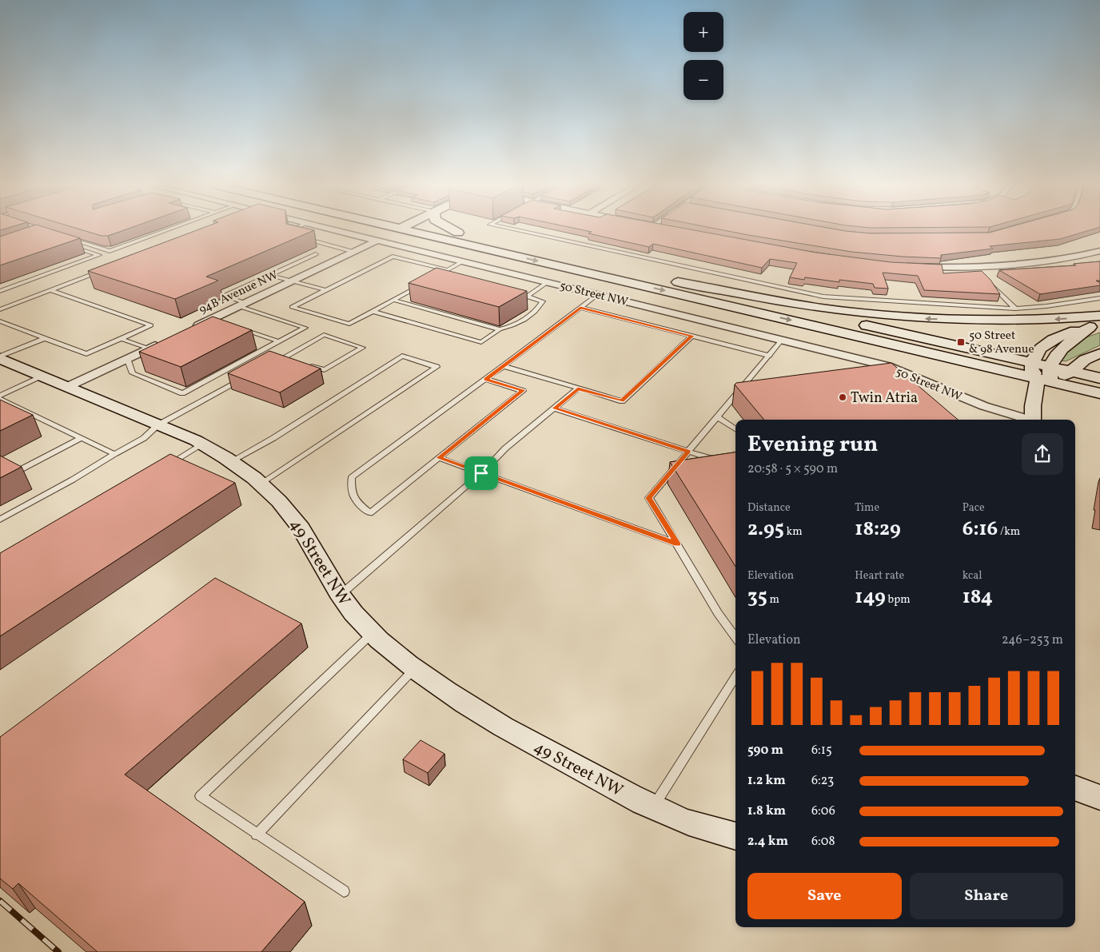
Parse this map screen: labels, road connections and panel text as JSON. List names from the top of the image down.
{
  "streets": {
    "main road": ["50 Street NW", "49 Street NW"],
    "street": ["94B Avenue NW"]
  },
  "crossings": [
    ["94B Avenue NW", "50 Street NW"]
  ],
  "places": {
    "transit": ["50 Street & 98 Avenue"],
    "other": ["Twin Atria"]
  },
  "page": {
    "map_buttons": ["+", "−"],
    "heading": ["Evening run", "20:58 · 5 × 590 m"],
    "stats": [
      ["Distance", "2.95 km"],
      ["Time", "18:29"],
      ["Pace", "6:16 /km"],
      ["Elevation", "35 m"],
      ["Heart rate", "149 bpm"],
      ["kcal", "184"]
    ],
    "chart": ["Elevation", "246–253 m"],
    "list": [
      {
        "name": "590 m",
        "note": "6:15"
      },
      {
        "name": "1.2 km",
        "note": "6:23"
      },
      {
        "name": "1.8 km",
        "note": "6:06"
      },
      {
        "name": "2.4 km",
        "note": "6:08"
      }
    ],
    "buttons": ["Save", "Share"]
  }
}
